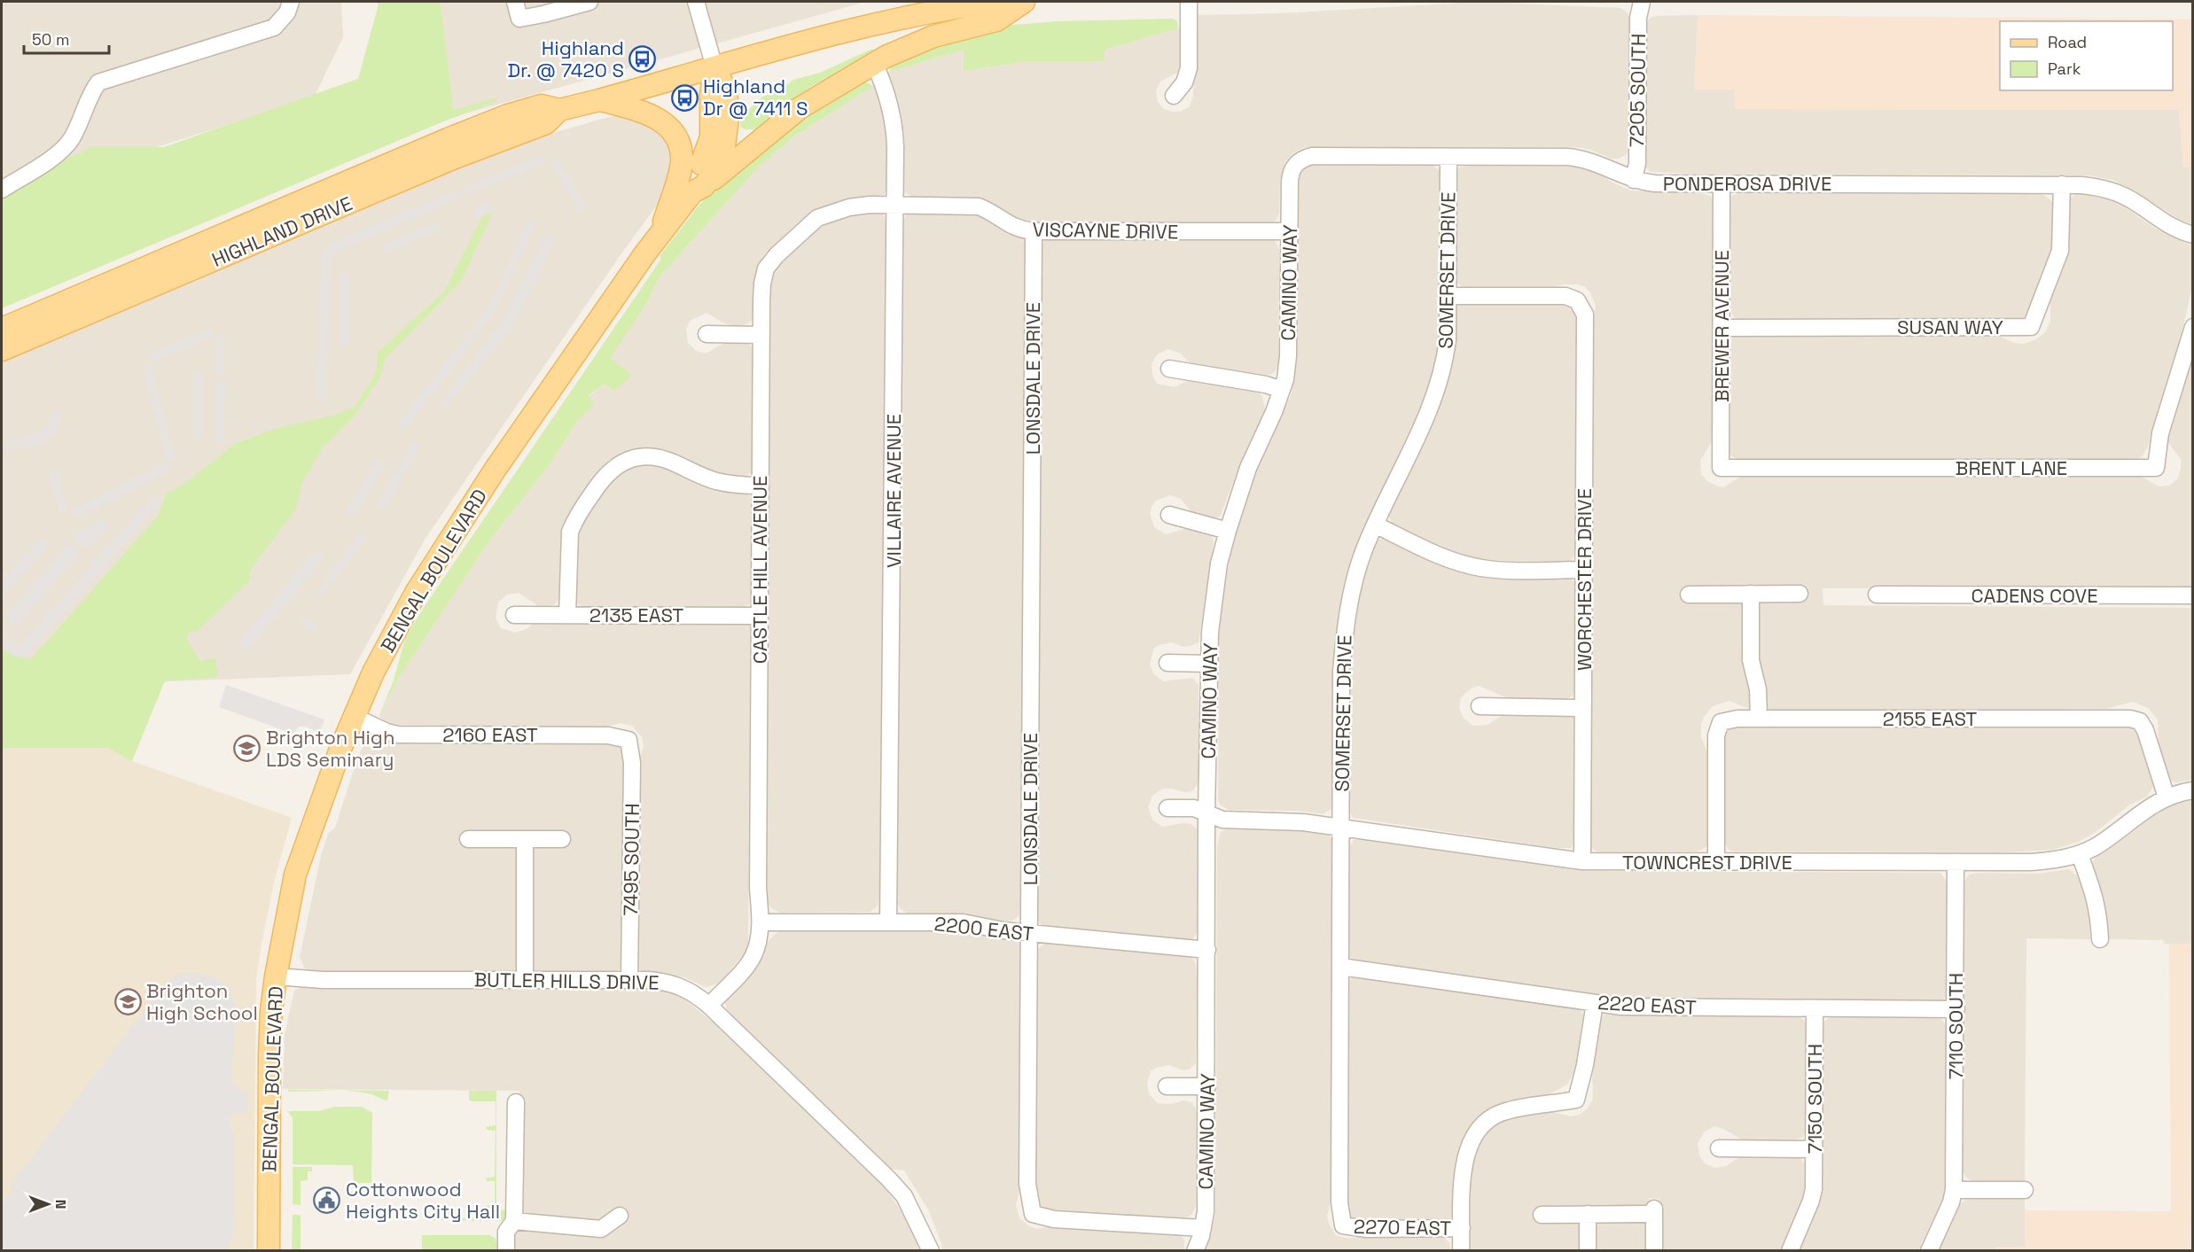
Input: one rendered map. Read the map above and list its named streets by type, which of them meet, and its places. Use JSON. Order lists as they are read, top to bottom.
{
  "streets": {
    "main road": ["HIGHLAND DRIVE", "BENGAL BOULEVARD"],
    "street": [
      "7205 SOUTH",
      "PONDEROSA DRIVE",
      "VISCAYNE DRIVE",
      "SOMERSET DRIVE",
      "CAMINO WAY",
      "BREWER AVENUE",
      "SUSAN WAY",
      "LONSDALE DRIVE",
      "BRENT LANE",
      "VILLAIRE AVENUE",
      "CASTLE HILL AVENUE",
      "WORCHESTER DRIVE",
      "CADENS COVE",
      "2135 EAST",
      "2155 EAST",
      "2160 EAST",
      "7495 SOUTH",
      "TOWNCREST DRIVE",
      "2200 EAST",
      "BUTLER HILLS DRIVE",
      "2220 EAST",
      "7110 SOUTH",
      "7150 SOUTH",
      "2270 EAST"
    ]
  },
  "crossings": [
    ["7205 SOUTH", "PONDEROSA DRIVE"],
    ["PONDEROSA DRIVE", "SOMERSET DRIVE"],
    ["PONDEROSA DRIVE", "CAMINO WAY"],
    ["PONDEROSA DRIVE", "BREWER AVENUE"],
    ["PONDEROSA DRIVE", "SUSAN WAY"],
    ["VISCAYNE DRIVE", "CAMINO WAY"],
    ["VISCAYNE DRIVE", "LONSDALE DRIVE"],
    ["VISCAYNE DRIVE", "VILLAIRE AVENUE"],
    ["VISCAYNE DRIVE", "CASTLE HILL AVENUE"],
    ["HIGHLAND DRIVE", "BENGAL BOULEVARD"],
    ["SOMERSET DRIVE", "WORCHESTER DRIVE"],
    ["SOMERSET DRIVE", "TOWNCREST DRIVE"],
    ["SOMERSET DRIVE", "2220 EAST"],
    ["SOMERSET DRIVE", "2270 EAST"],
    ["CAMINO WAY", "LONSDALE DRIVE"],
    ["CAMINO WAY", "TOWNCREST DRIVE"],
    ["CAMINO WAY", "2200 EAST"],
    ["BREWER AVENUE", "SUSAN WAY"],
    ["BREWER AVENUE", "BRENT LANE"],
    ["LONSDALE DRIVE", "2200 EAST"],
    ["VILLAIRE AVENUE", "CASTLE HILL AVENUE"],
    ["VILLAIRE AVENUE", "2200 EAST"],
    ["CASTLE HILL AVENUE", "2135 EAST"],
    ["CASTLE HILL AVENUE", "2200 EAST"],
    ["CASTLE HILL AVENUE", "BUTLER HILLS DRIVE"],
    ["BENGAL BOULEVARD", "2160 EAST"],
    ["BENGAL BOULEVARD", "BUTLER HILLS DRIVE"],
    ["WORCHESTER DRIVE", "TOWNCREST DRIVE"],
    ["2155 EAST", "TOWNCREST DRIVE"],
    ["2160 EAST", "7495 SOUTH"],
    ["7495 SOUTH", "BUTLER HILLS DRIVE"],
    ["TOWNCREST DRIVE", "7110 SOUTH"],
    ["2220 EAST", "7110 SOUTH"],
    ["2220 EAST", "7150 SOUTH"]
  ],
  "places": {
    "bus stop": ["Highland Dr. @ 7420 S", "Highland Dr @ 7411 S"],
    "school or university": ["Brighton High LDS Seminary", "Brighton High School"],
    "public building": ["Cottonwood Heights City Hall"]
  },
  "legend": ["Road", "Park"],
  "scale_bar": "50 m",
  "north": "right"
}
